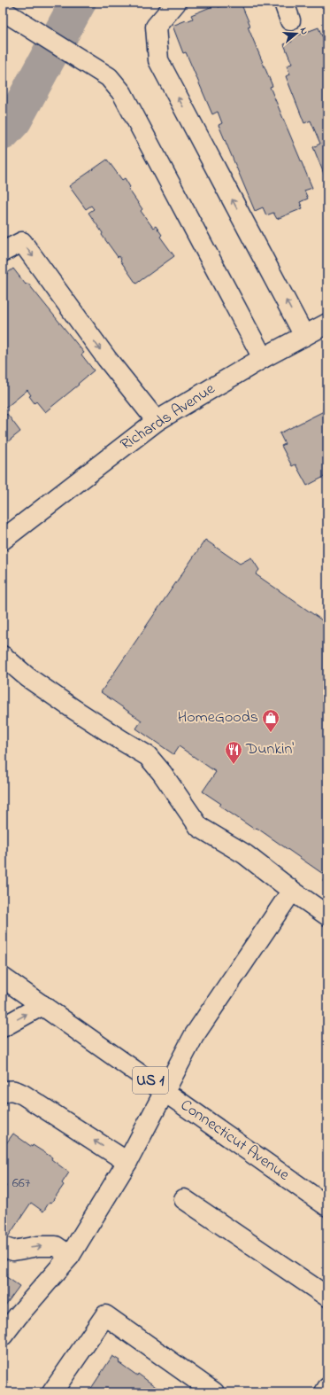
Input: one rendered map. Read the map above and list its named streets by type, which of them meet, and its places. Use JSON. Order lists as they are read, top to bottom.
{
  "streets": {
    "street": ["Richards Avenue", "US 1", "Connecticut Avenue"]
  },
  "places": {
    "shop": ["HomeGoods"],
    "restaurant": ["Dunkin'"]
  },
  "house_numbers": ["667"],
  "north": "right"
}
